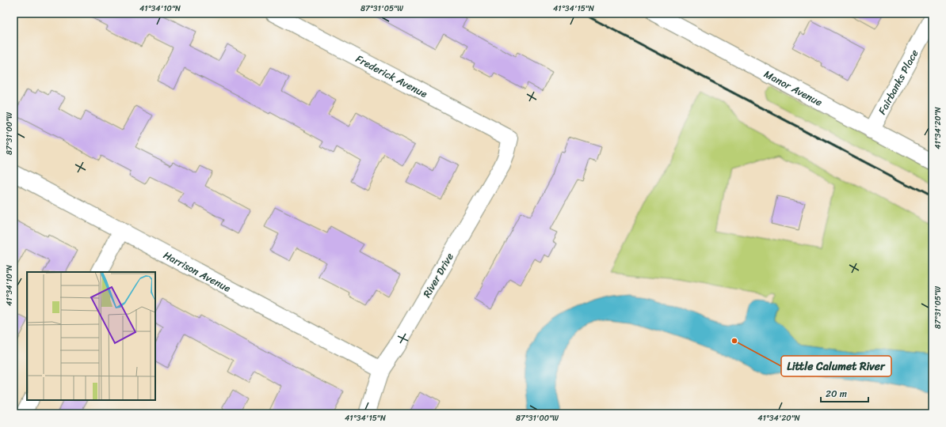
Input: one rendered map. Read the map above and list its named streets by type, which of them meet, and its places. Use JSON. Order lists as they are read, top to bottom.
{
  "streets": {
    "street": [
      "Frederick Avenue",
      "Fairbanks Place",
      "Manor Avenue",
      "Harrison Avenue",
      "River Drive"
    ]
  },
  "crossings": [
    ["Frederick Avenue", "River Drive"],
    ["Fairbanks Place", "Manor Avenue"],
    ["Harrison Avenue", "River Drive"]
  ],
  "places": ["Little Calumet River"],
  "scale_bar": "20 m",
  "coordinates": [
    "41°34'10\"N",
    "87°31'05\"W",
    "41°34'15\"N",
    "41°34'20\"N",
    "87°31'00\"W"
  ]
}
